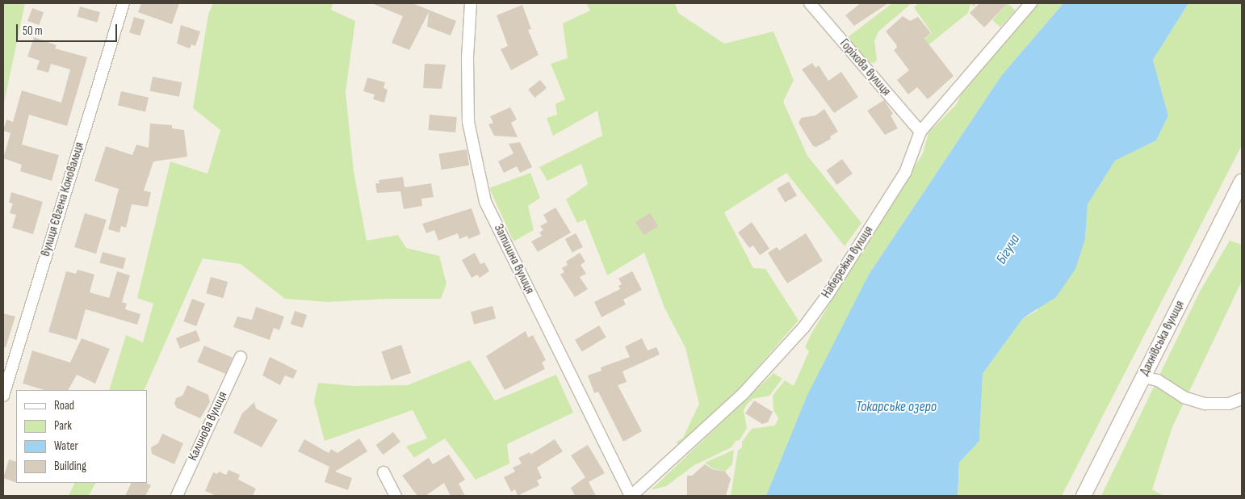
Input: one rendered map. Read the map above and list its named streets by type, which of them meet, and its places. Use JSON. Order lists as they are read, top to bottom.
{
  "streets": {
    "street": [
      "Горіхова вулиця",
      "вулиця Євгена Коновальця",
      "Затишна вулиця",
      "Набережна вулиця",
      "Дахнівська вулиця",
      "Калинова вулиця"
    ]
  },
  "crossings": [
    ["Горіхова вулиця", "Набережна вулиця"],
    ["Затишна вулиця", "Набережна вулиця"]
  ],
  "water": ["Бігуча", "Токарське озеро"],
  "legend": [
    "Road",
    "Park",
    "Water",
    "Building"
  ],
  "scale_bar": "50 m"
}
